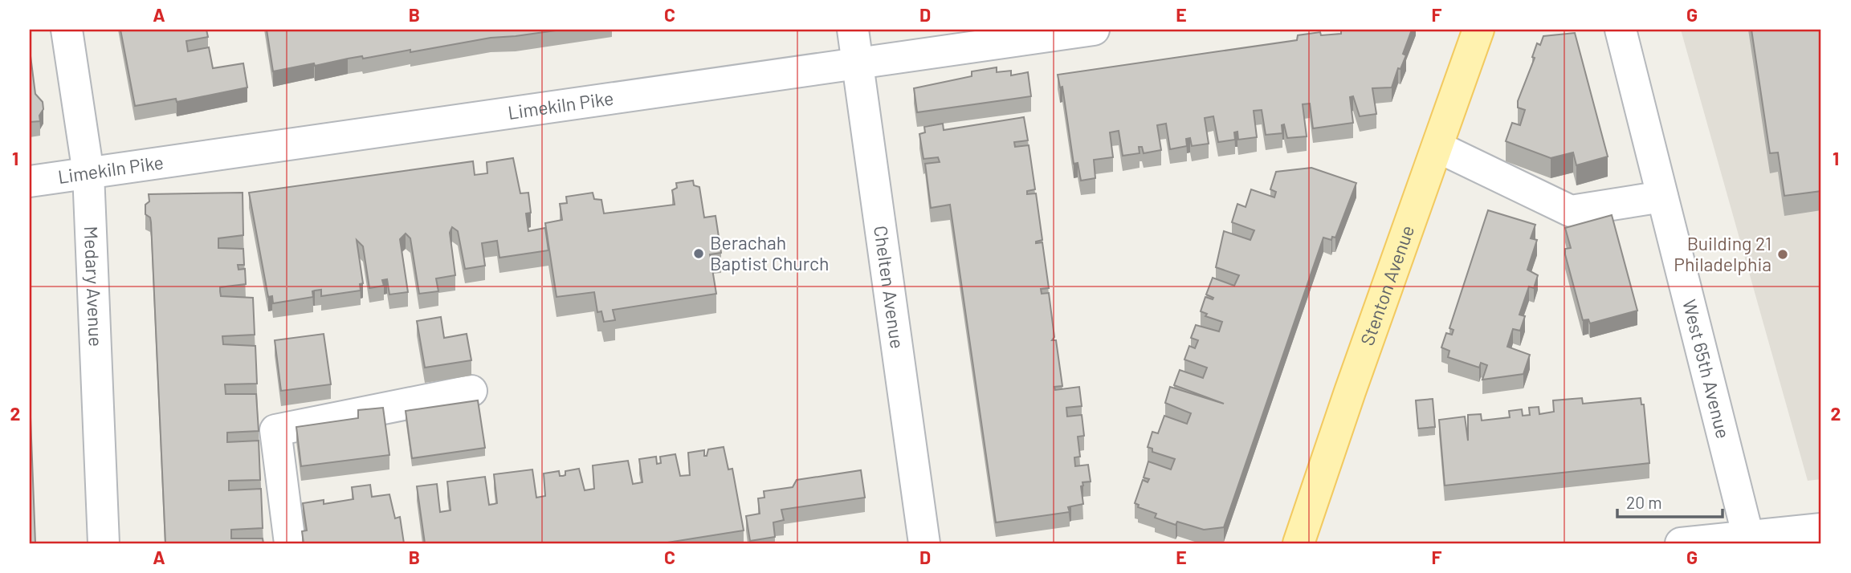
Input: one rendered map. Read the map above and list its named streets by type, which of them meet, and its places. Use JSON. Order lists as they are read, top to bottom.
{
  "streets": {
    "main road": ["Stenton Avenue"],
    "street": [
      "Limekiln Pike",
      "Medary Avenue",
      "Chelten Avenue",
      "West 65th Avenue"
    ]
  },
  "crossings": [
    ["Limekiln Pike", "Medary Avenue"],
    ["Limekiln Pike", "Chelten Avenue"]
  ],
  "places": ["Berachah Baptist Church", "Building 21 Philadelphia"],
  "scale_bar": "20 m",
  "grid": {
    "columns": [
      "A",
      "B",
      "C",
      "D",
      "E",
      "F",
      "G"
    ],
    "rows": ["1", "2"]
  }
}
